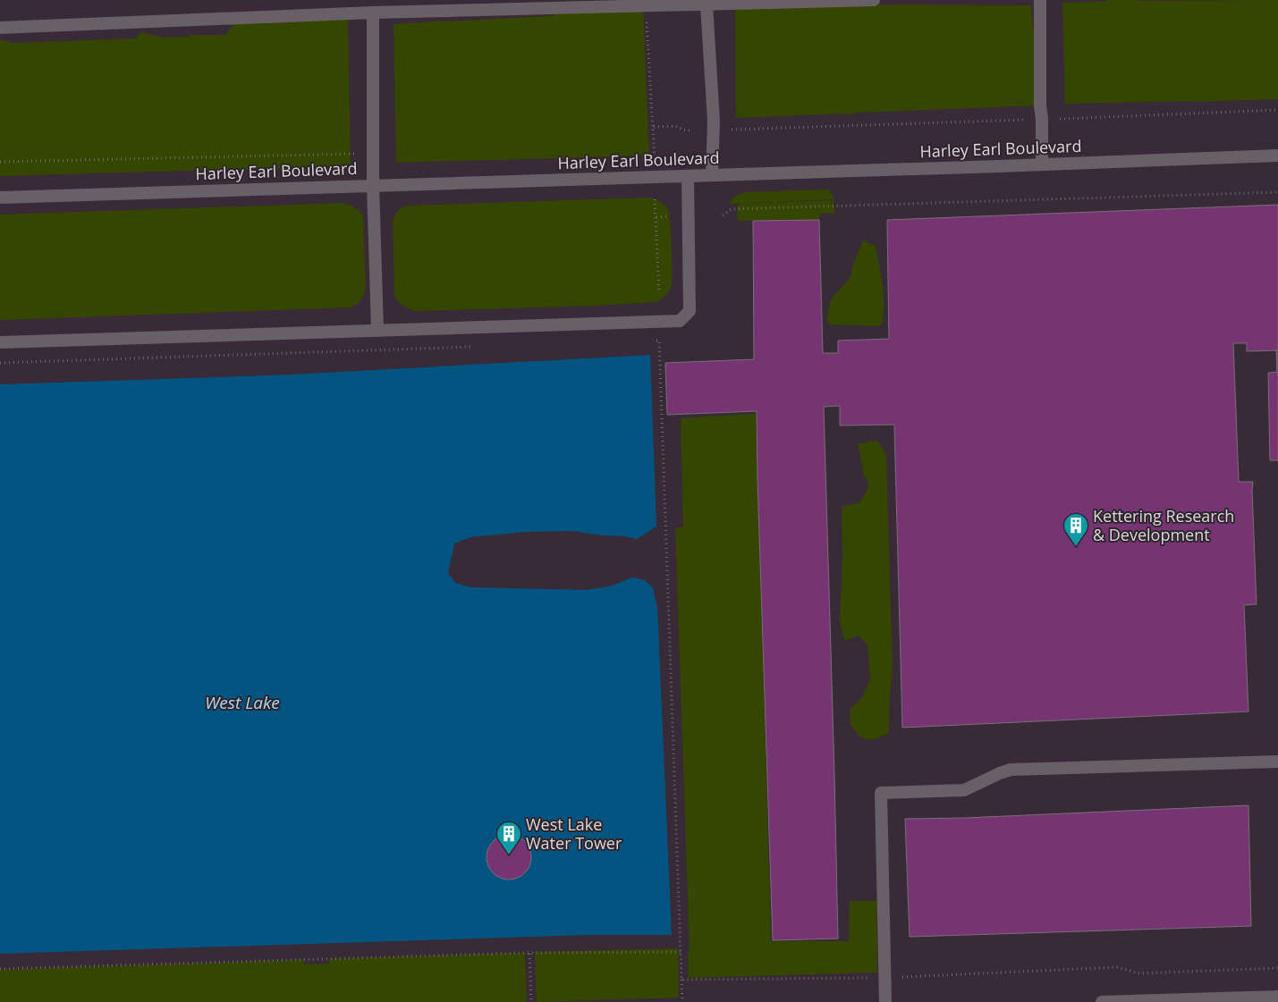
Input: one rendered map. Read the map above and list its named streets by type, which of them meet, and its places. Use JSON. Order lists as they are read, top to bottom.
{
  "streets": {
    "lane": ["Harley Earl Boulevard"]
  },
  "water": ["West Lake"],
  "places": {
    "building": ["Kettering Research & Development", "West Lake Water Tower"]
  }
}
